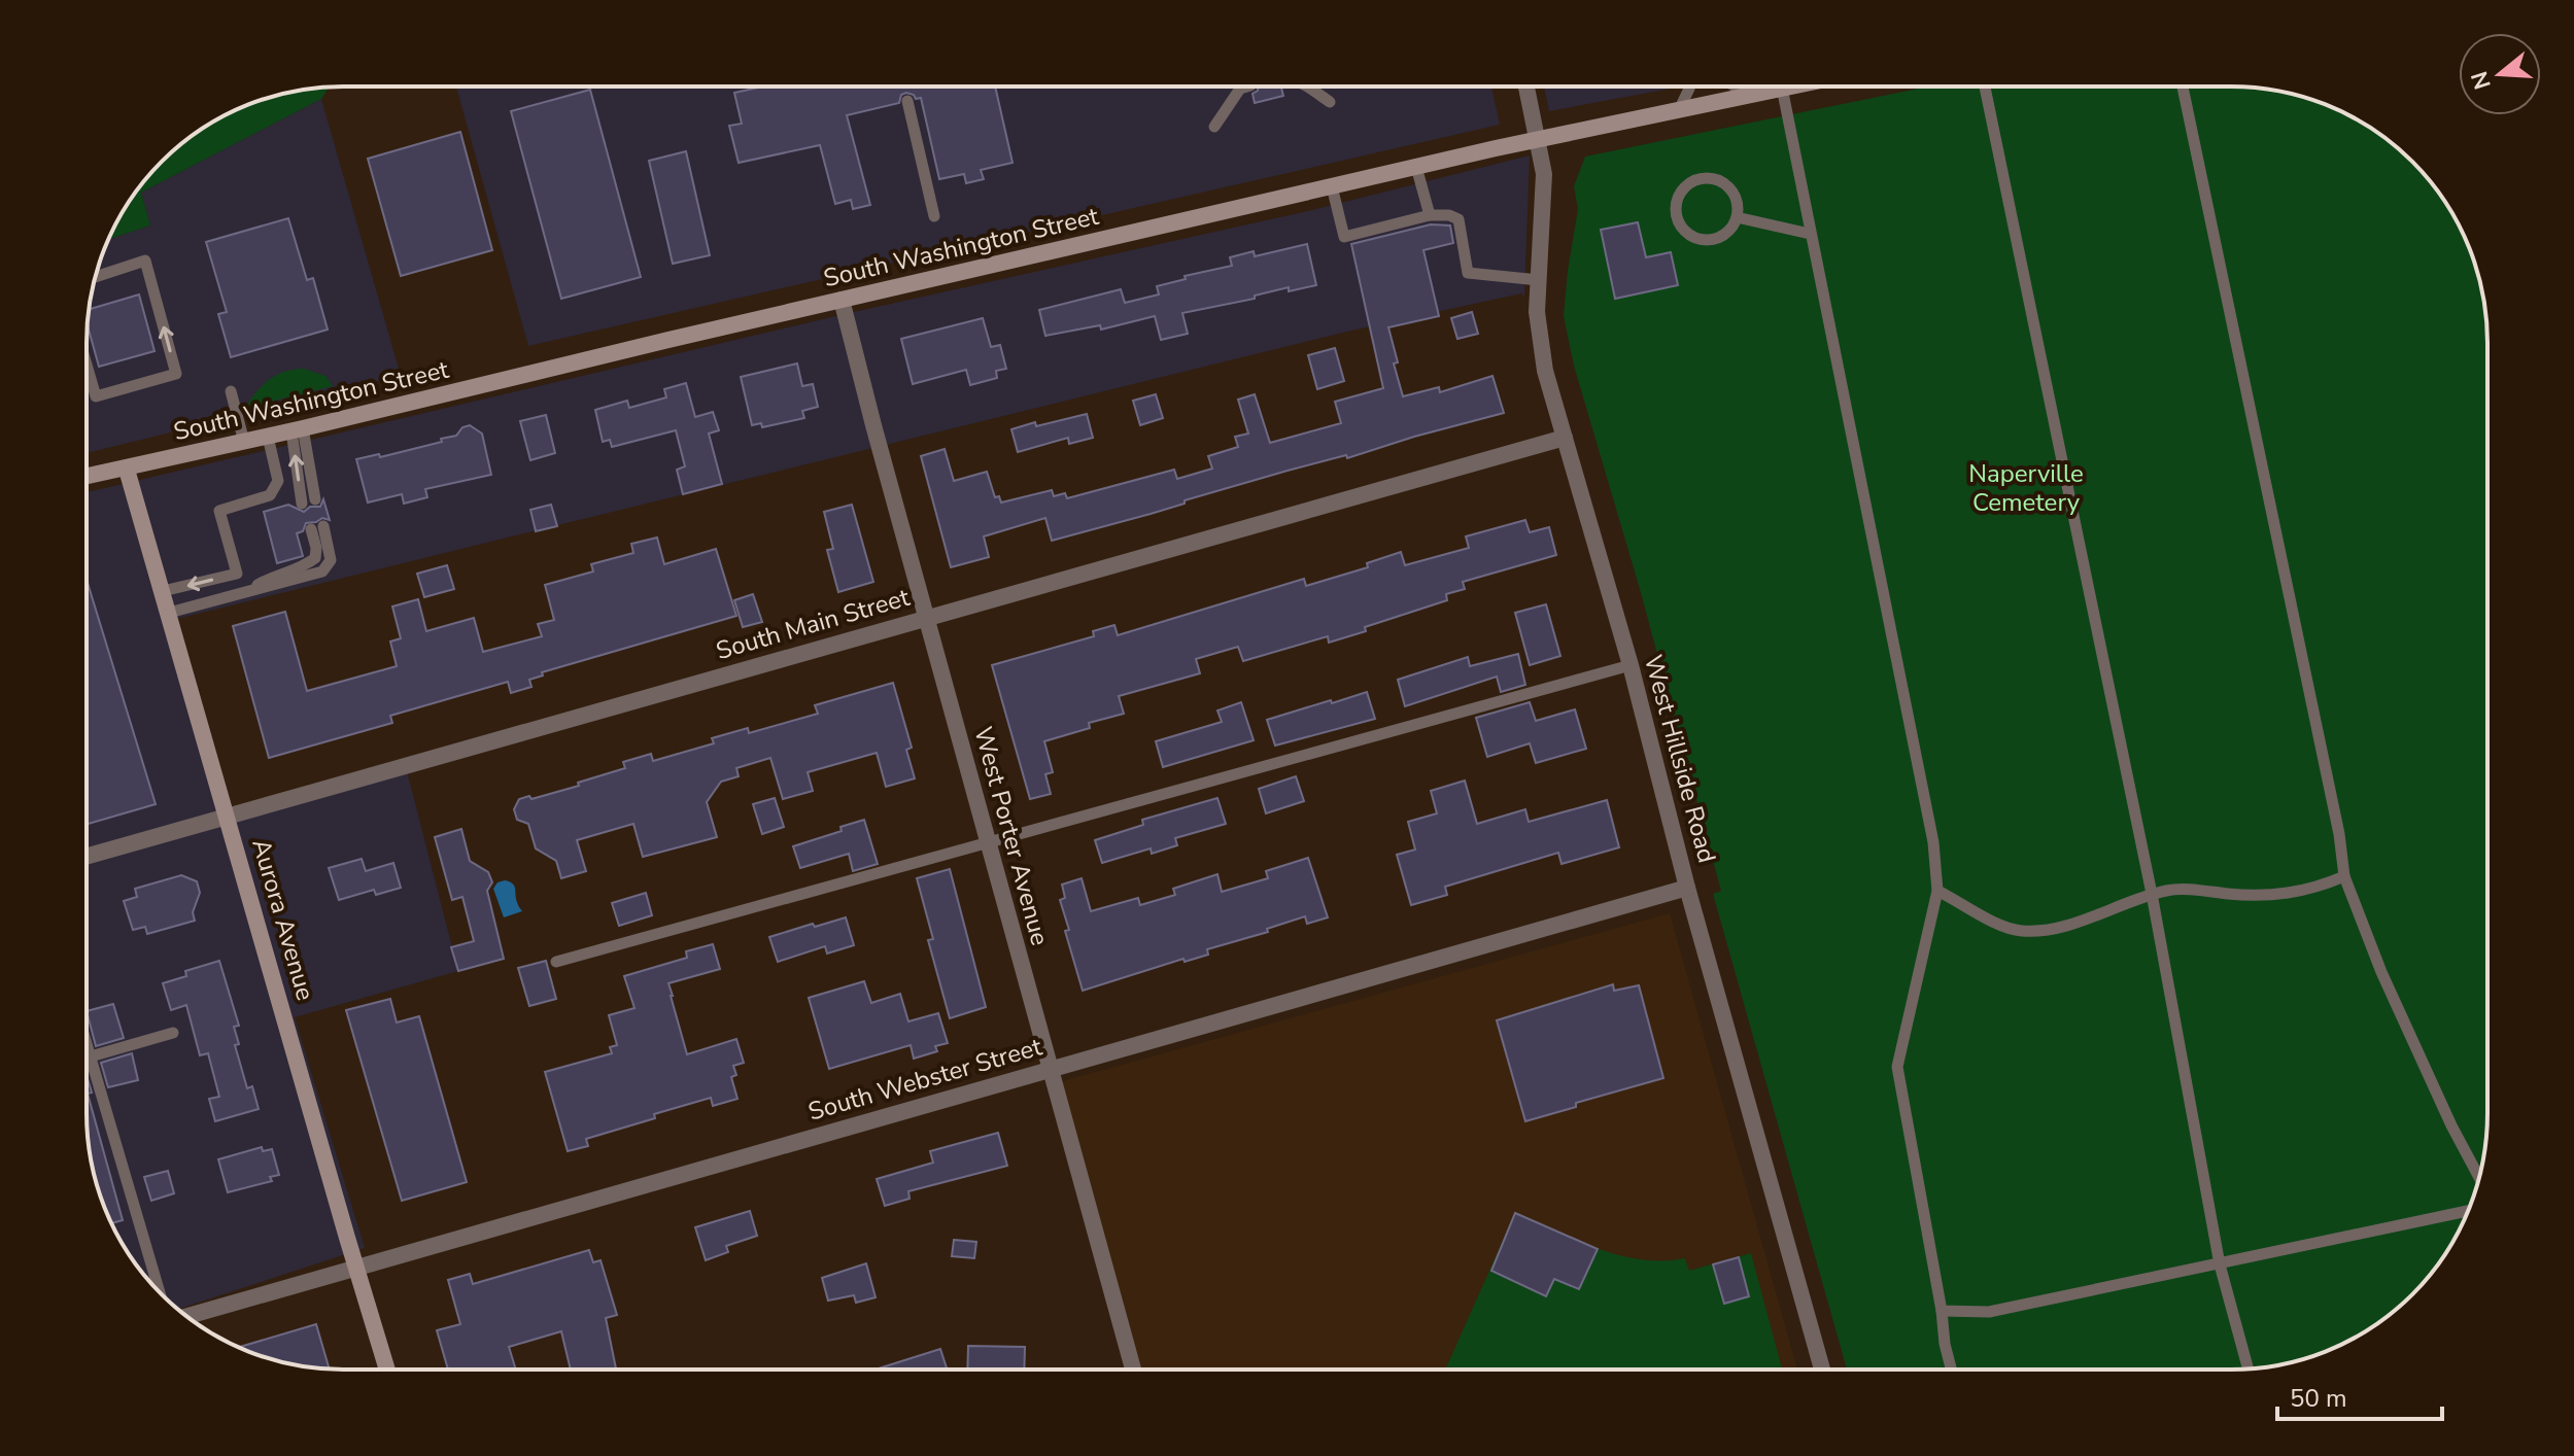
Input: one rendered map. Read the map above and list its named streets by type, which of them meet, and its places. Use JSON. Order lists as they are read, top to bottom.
{
  "streets": {
    "main road": ["South Washington Street", "Aurora Avenue"],
    "street": [
      "South Main Street",
      "West Hillside Road",
      "West Porter Avenue",
      "South Webster Street"
    ]
  },
  "crossings": [
    ["South Washington Street", "West Hillside Road"],
    ["South Washington Street", "West Porter Avenue"],
    ["South Washington Street", "Aurora Avenue"],
    ["South Main Street", "West Hillside Road"],
    ["South Main Street", "West Porter Avenue"],
    ["South Main Street", "Aurora Avenue"],
    ["West Hillside Road", "South Webster Street"],
    ["West Porter Avenue", "South Webster Street"],
    ["Aurora Avenue", "South Webster Street"]
  ],
  "parks": ["Naperville Cemetery"],
  "scale_bar": "50 m",
  "north": "left"
}
